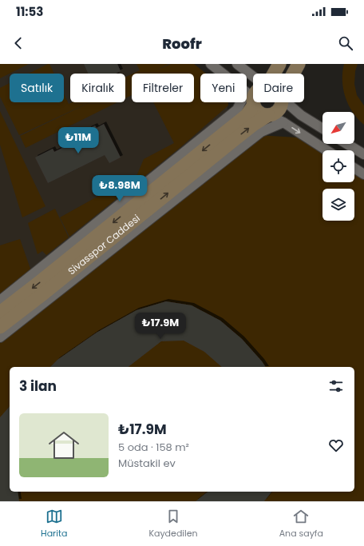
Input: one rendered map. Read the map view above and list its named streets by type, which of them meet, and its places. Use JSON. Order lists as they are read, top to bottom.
{
  "streets": {
    "street": ["Sivasspor Caddesi"]
  },
  "north": "bottom left",
  "page": {
    "status": "11:53",
    "header": "Roofr",
    "chip": [
      "Satılık",
      "Kiralık",
      "Filtreler",
      "Yeni",
      "Daire"
    ],
    "price": ["₺11M", "₺8.98M", "₺17.9M"],
    "heading": "3 ilan",
    "list": [
      {
        "name": "₺17.9M",
        "note": "5 oda · 158 m² · Müstakil ev"
      }
    ],
    "tabs": ["Harita", "Kaydedilen", "Ana sayfa"]
  }
}
